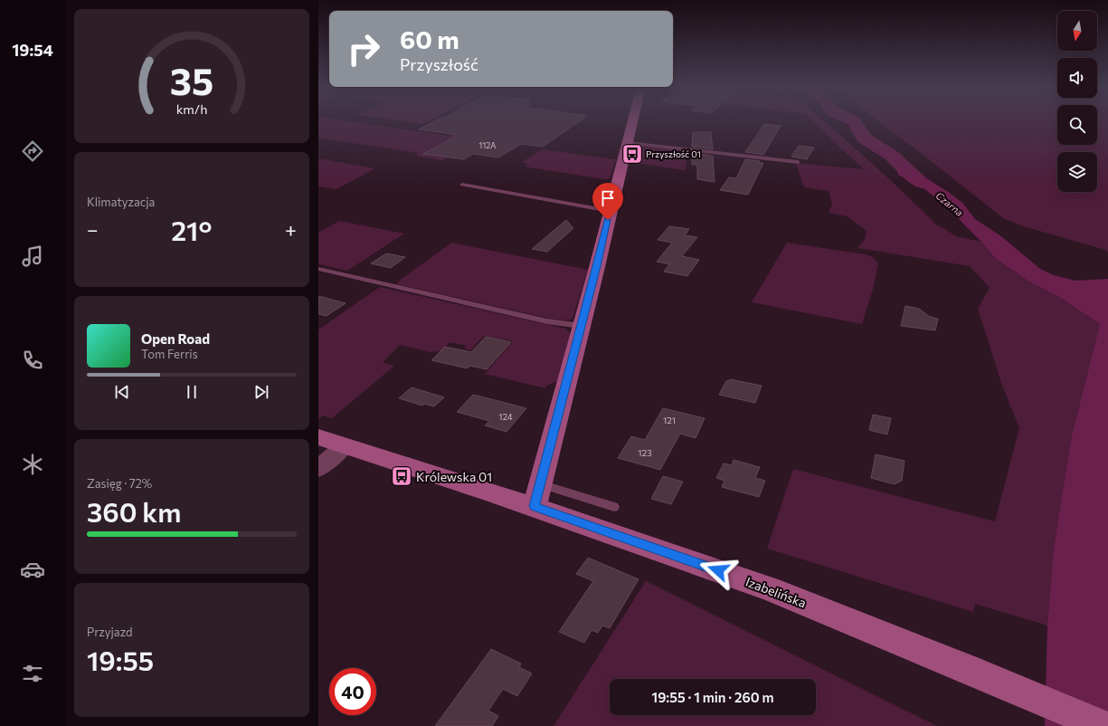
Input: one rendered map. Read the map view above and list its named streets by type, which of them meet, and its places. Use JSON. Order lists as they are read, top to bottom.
{
  "streets": {
    "street": ["Izabelińska"]
  },
  "water": ["Czarna"],
  "places": {
    "bus stop": ["Przyszłość 01", "Królewska 01"]
  },
  "house_numbers": [
    "112A",
    "124",
    "121",
    "123"
  ],
  "north": "bottom",
  "page": {
    "tabs": "19:54",
    "turn": ["60 m", "Przyszłość"],
    "tile": [
      "Klimatyzacja",
      ["Zasięg · 72%", "360 km"],
      ["Przyjazd", "19:55"]
    ],
    "heat": ["−", "21°", "+"],
    "song": ["Open Road", "Tom Ferris"],
    "limit": "40",
    "trip": "19:55 · 1 min · 260 m",
    "gauge": ["35", "km/h"]
  }
}
